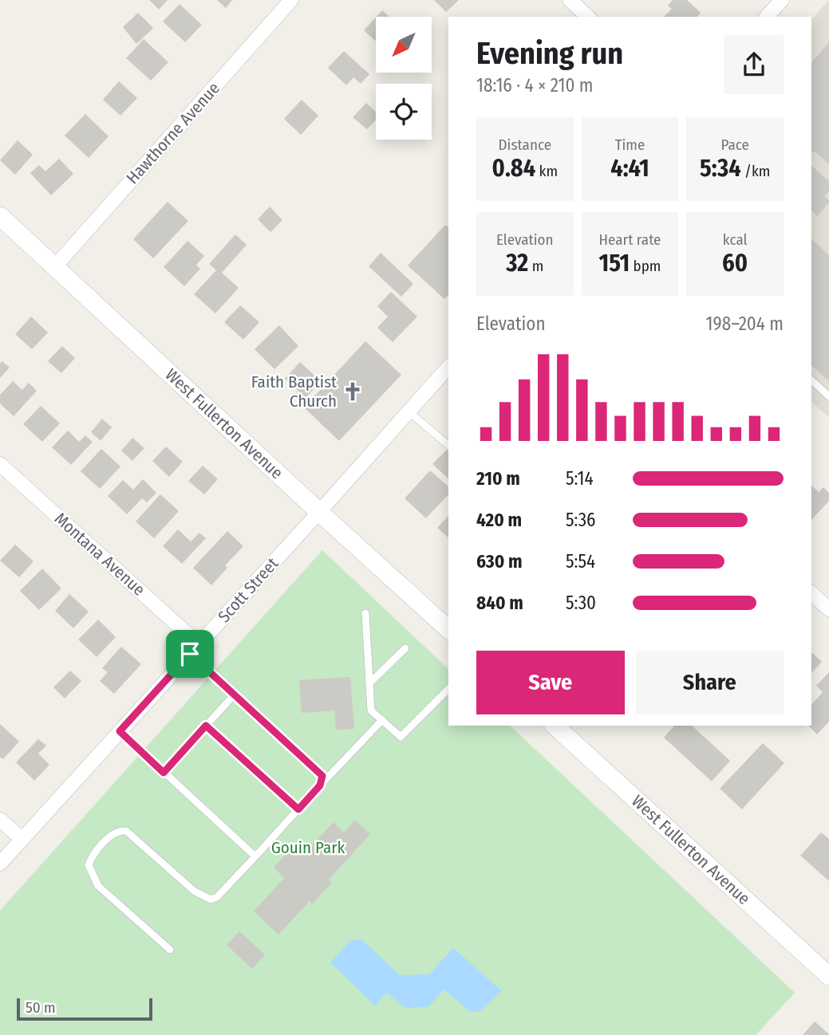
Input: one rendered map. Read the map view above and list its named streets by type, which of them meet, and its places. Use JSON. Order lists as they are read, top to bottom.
{
  "streets": {
    "street": [
      "Hawthorne Avenue",
      "West Fullerton Avenue",
      "Montana Avenue",
      "Scott Street"
    ]
  },
  "crossings": [
    ["Hawthorne Avenue", "West Fullerton Avenue"],
    ["West Fullerton Avenue", "Scott Street"],
    ["Montana Avenue", "Scott Street"]
  ],
  "parks": ["Gouin Park"],
  "places": {
    "church": ["Faith Baptist Church"]
  },
  "scale_bar": "50 m",
  "north": "bottom left",
  "page": {
    "heading": ["Evening run", "18:16 · 4 × 210 m"],
    "stats": [
      ["Distance", "0.84 km"],
      ["Time", "4:41"],
      ["Pace", "5:34 /km"],
      ["Elevation", "32 m"],
      ["Heart rate", "151 bpm"],
      ["kcal", "60"]
    ],
    "chart": ["Elevation", "198–204 m"],
    "list": [
      {
        "name": "210 m",
        "note": "5:14"
      },
      {
        "name": "420 m",
        "note": "5:36"
      },
      {
        "name": "630 m",
        "note": "5:54"
      },
      {
        "name": "840 m",
        "note": "5:30"
      }
    ],
    "buttons": ["Save", "Share"],
    "scale": "50 m"
  }
}
